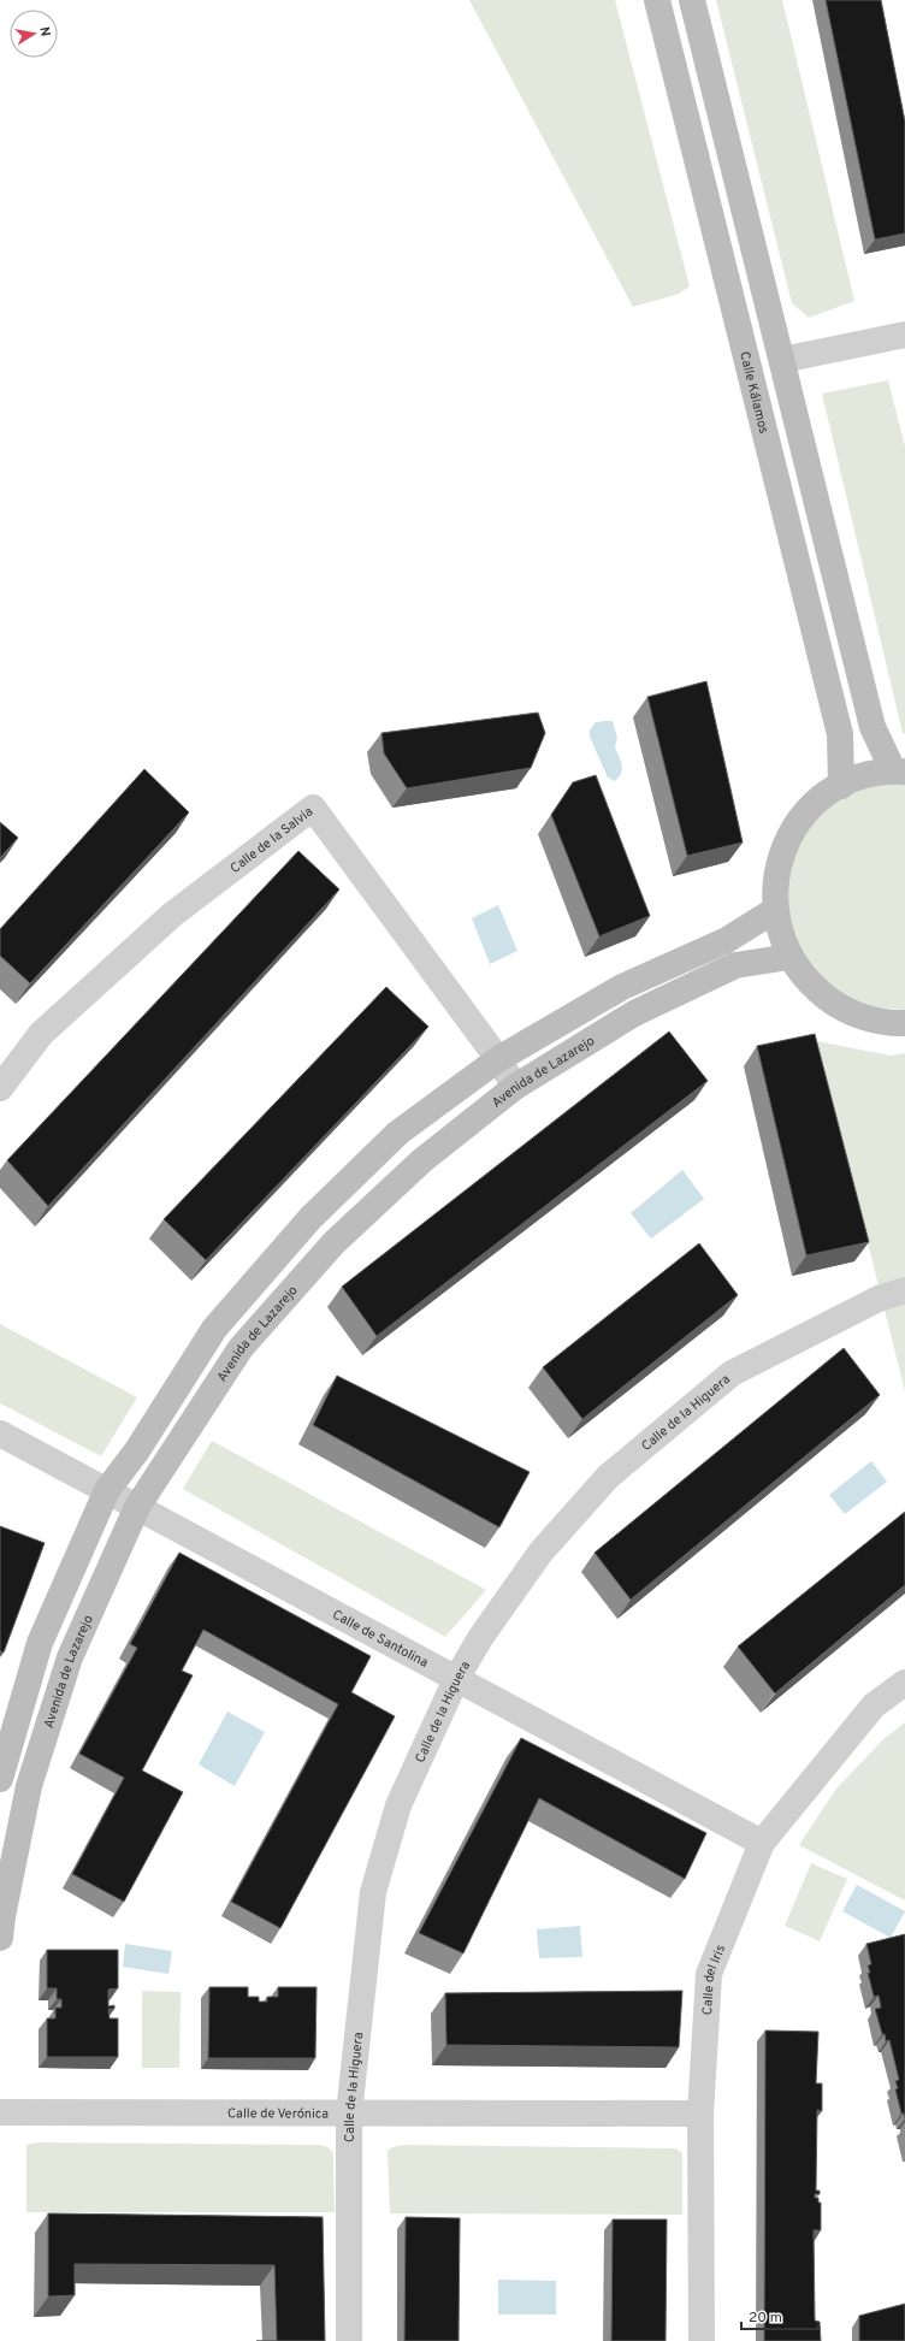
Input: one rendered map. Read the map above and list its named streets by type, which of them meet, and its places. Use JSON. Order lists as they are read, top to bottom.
{
  "streets": {
    "street": [
      "Calle Kálamos",
      "Calle de la Salvia",
      "Avenida de Lazarejo",
      "Calle de la Higuera",
      "Calle de Santolina",
      "Calle del Iris",
      "Calle de Verónica"
    ]
  },
  "crossings": [
    ["Calle de la Salvia", "Avenida de Lazarejo"],
    ["Avenida de Lazarejo", "Calle de Santolina"],
    ["Calle de la Higuera", "Calle de Santolina"],
    ["Calle de la Higuera", "Calle de Verónica"],
    ["Calle de Santolina", "Calle del Iris"],
    ["Calle del Iris", "Calle de Verónica"]
  ],
  "scale_bar": "20 m",
  "north": "right"
}
